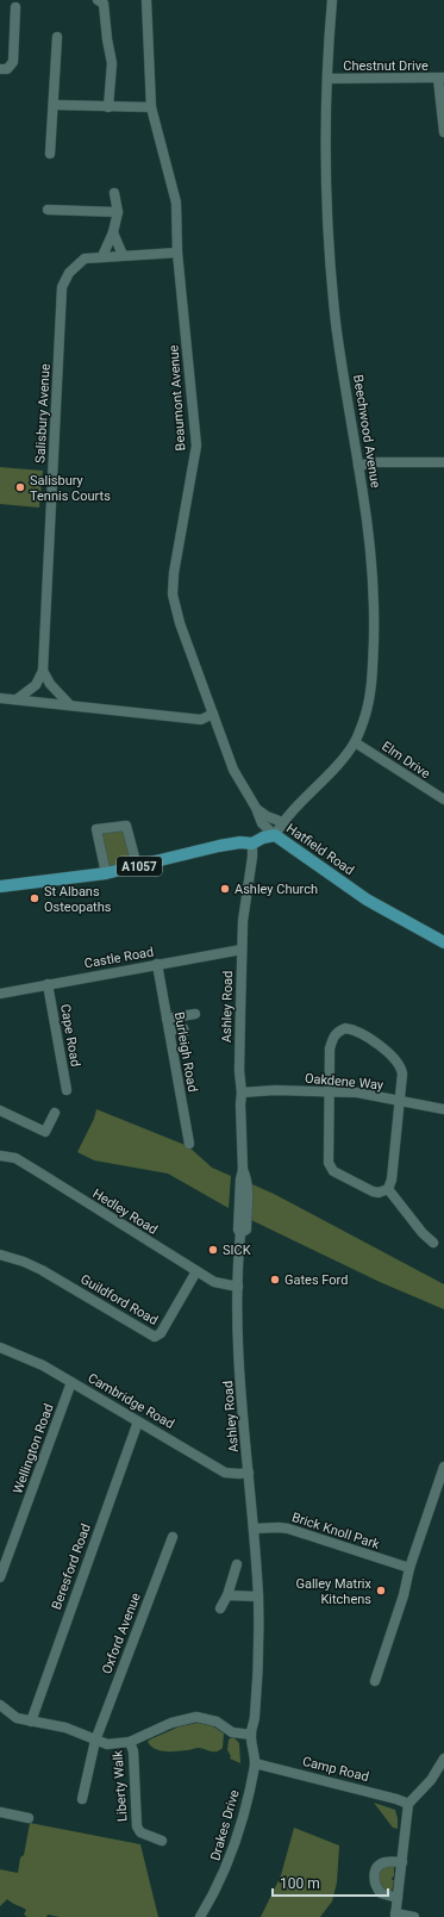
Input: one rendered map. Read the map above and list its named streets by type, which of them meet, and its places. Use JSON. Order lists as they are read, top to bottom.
{
  "streets": {
    "main road": ["Hatfield Road", "A1057"],
    "street": [
      "Chestnut Drive",
      "Beaumont Avenue",
      "Salisbury Avenue",
      "Beechwood Avenue",
      "Elm Drive",
      "Castle Road",
      "Ashley Road",
      "Cape Road",
      "Burleigh Road",
      "Oakdene Way",
      "Hedley Road",
      "Guildford Road",
      "Cambridge Road",
      "Wellington Road",
      "Brick Knoll Park",
      "Beresford Road",
      "Oxford Avenue",
      "Camp Road",
      "Liberty Walk",
      "Drakes Drive"
    ]
  },
  "crossings": [
    ["Chestnut Drive", "Beechwood Avenue"],
    ["Beaumont Avenue", "Salisbury Avenue"],
    ["Beaumont Avenue", "Beechwood Avenue"],
    ["Beaumont Avenue", "Hatfield Road"],
    ["Beechwood Avenue", "Elm Drive"],
    ["Beechwood Avenue", "Hatfield Road"],
    ["Hatfield Road", "Ashley Road"],
    ["Castle Road", "Ashley Road"],
    ["Castle Road", "Cape Road"],
    ["Castle Road", "Burleigh Road"],
    ["Ashley Road", "Oakdene Way"],
    ["Ashley Road", "Hedley Road"],
    ["Ashley Road", "Cambridge Road"],
    ["Ashley Road", "Brick Knoll Park"],
    ["Ashley Road", "Drakes Drive"],
    ["Hedley Road", "Guildford Road"],
    ["Cambridge Road", "Wellington Road"],
    ["Cambridge Road", "Beresford Road"],
    ["Camp Road", "Drakes Drive"]
  ],
  "places": [
    "Salisbury Tennis Courts",
    "Ashley Church",
    "St Albans Osteopaths",
    "SICK",
    "Gates Ford",
    "Galley Matrix Kitchens"
  ],
  "scale_bar": "100 m"
}
